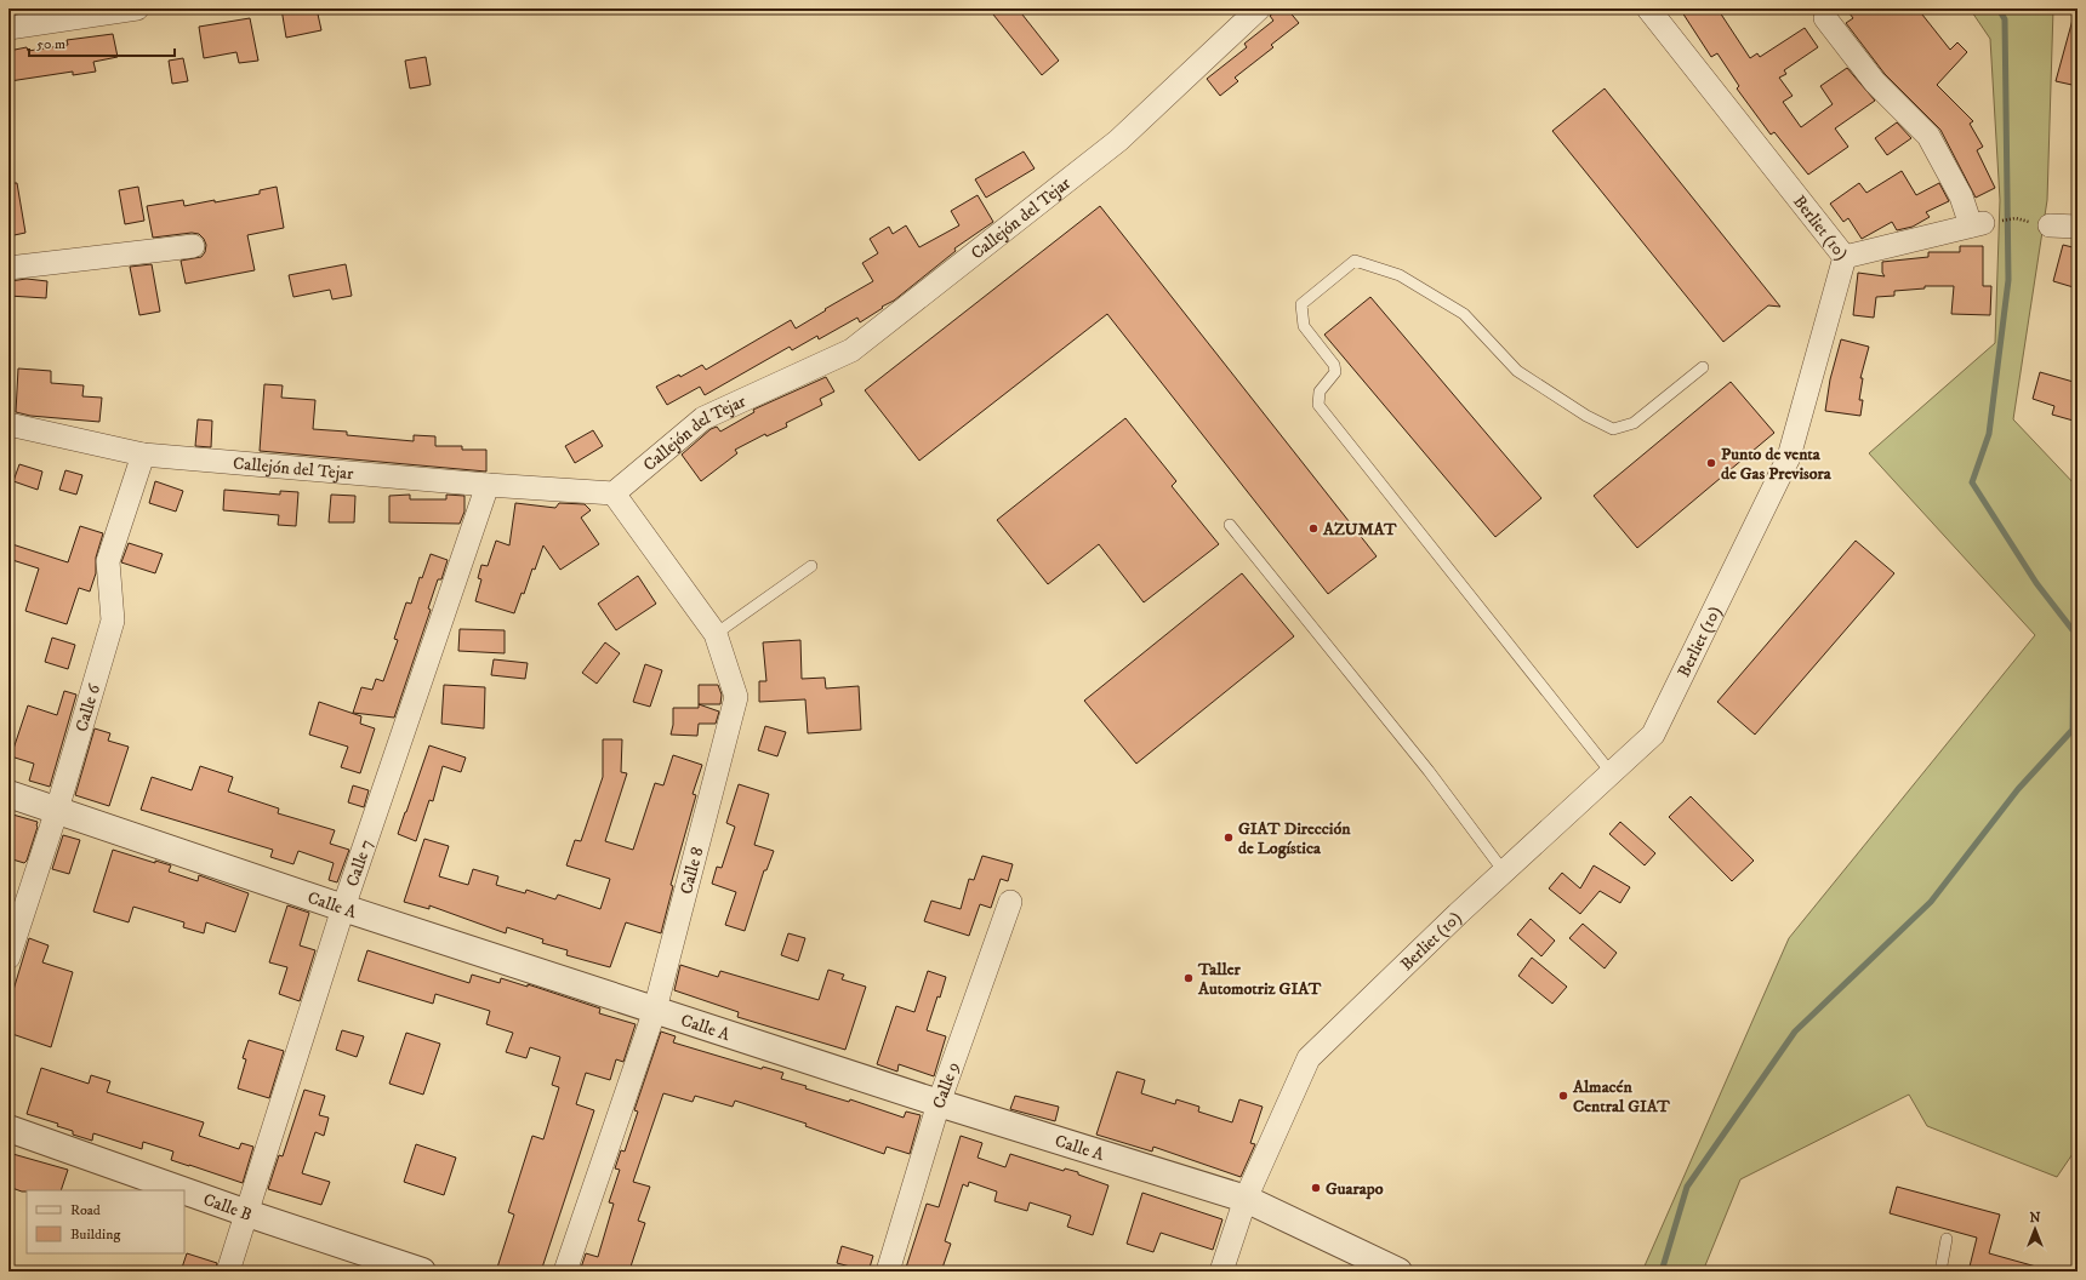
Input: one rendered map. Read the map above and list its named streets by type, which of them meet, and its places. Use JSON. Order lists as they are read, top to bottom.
{
  "streets": {
    "street": [
      "Callejón del Tejar",
      "Berliet (10)",
      "Calle 6",
      "Calle 7",
      "Calle 8",
      "Calle A",
      "Calle 9",
      "Calle B"
    ]
  },
  "crossings": [
    ["Callejón del Tejar", "Calle 6"],
    ["Callejón del Tejar", "Calle 7"],
    ["Callejón del Tejar", "Calle 8"],
    ["Berliet (10)", "Calle A"],
    ["Calle 6", "Calle A"],
    ["Calle 7", "Calle A"],
    ["Calle 7", "Calle B"],
    ["Calle 8", "Calle A"],
    ["Calle A", "Calle 9"]
  ],
  "places": [
    "Punto de venta de Gas Previsora",
    "AZUMAT",
    "GIAT Dirección de Logística",
    "Taller Automotriz GIAT",
    "Almacén Central GIAT",
    "Guarapo"
  ],
  "legend": ["Road", "Building"],
  "scale_bar": "50 m",
  "north": "top"
}
